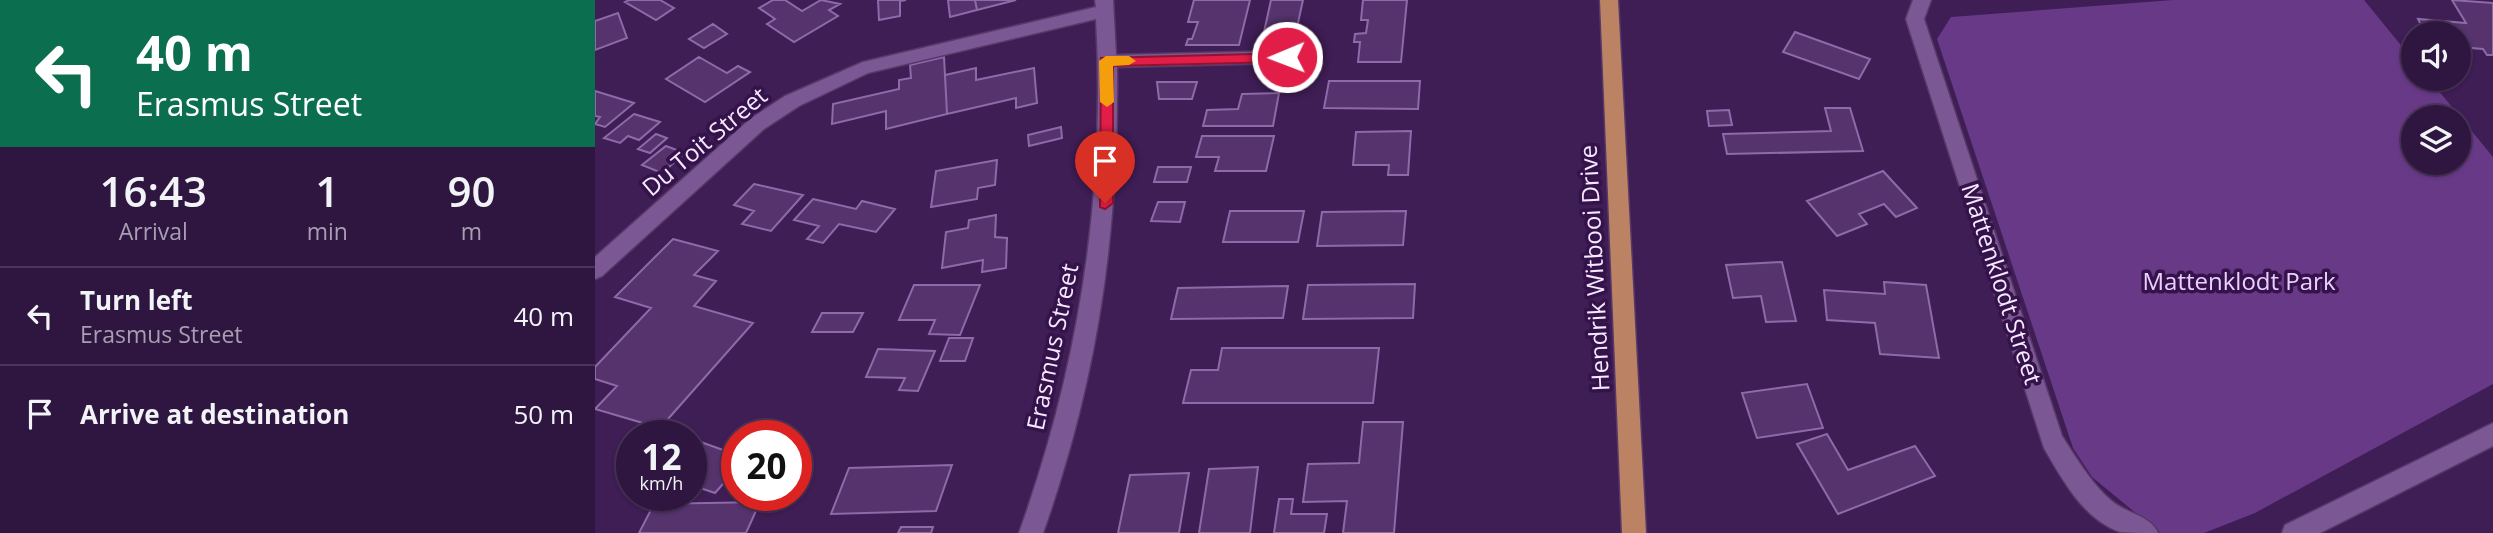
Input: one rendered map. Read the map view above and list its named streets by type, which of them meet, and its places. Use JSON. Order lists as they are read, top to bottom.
{
  "streets": {
    "main road": ["Hendrik Witbooi Drive"],
    "street": ["Du Toit Street", "Mattenklodt Street", "Erasmus Street"]
  },
  "crossings": [
    ["Du Toit Street", "Erasmus Street"]
  ],
  "parks": ["Mattenklodt Park"],
  "page": {
    "turn": ["40 m", "Erasmus Street"],
    "eta": [
      "16:43",
      "Arrival",
      "1",
      "min",
      "90",
      "m"
    ],
    "list": [
      {
        "name": "Turn left",
        "note": "Erasmus Street",
        "value": "40 m"
      },
      {
        "name": "Arrive at destination",
        "value": "50 m"
      }
    ],
    "speed": "12 km/h",
    "limit": "20"
  }
}
